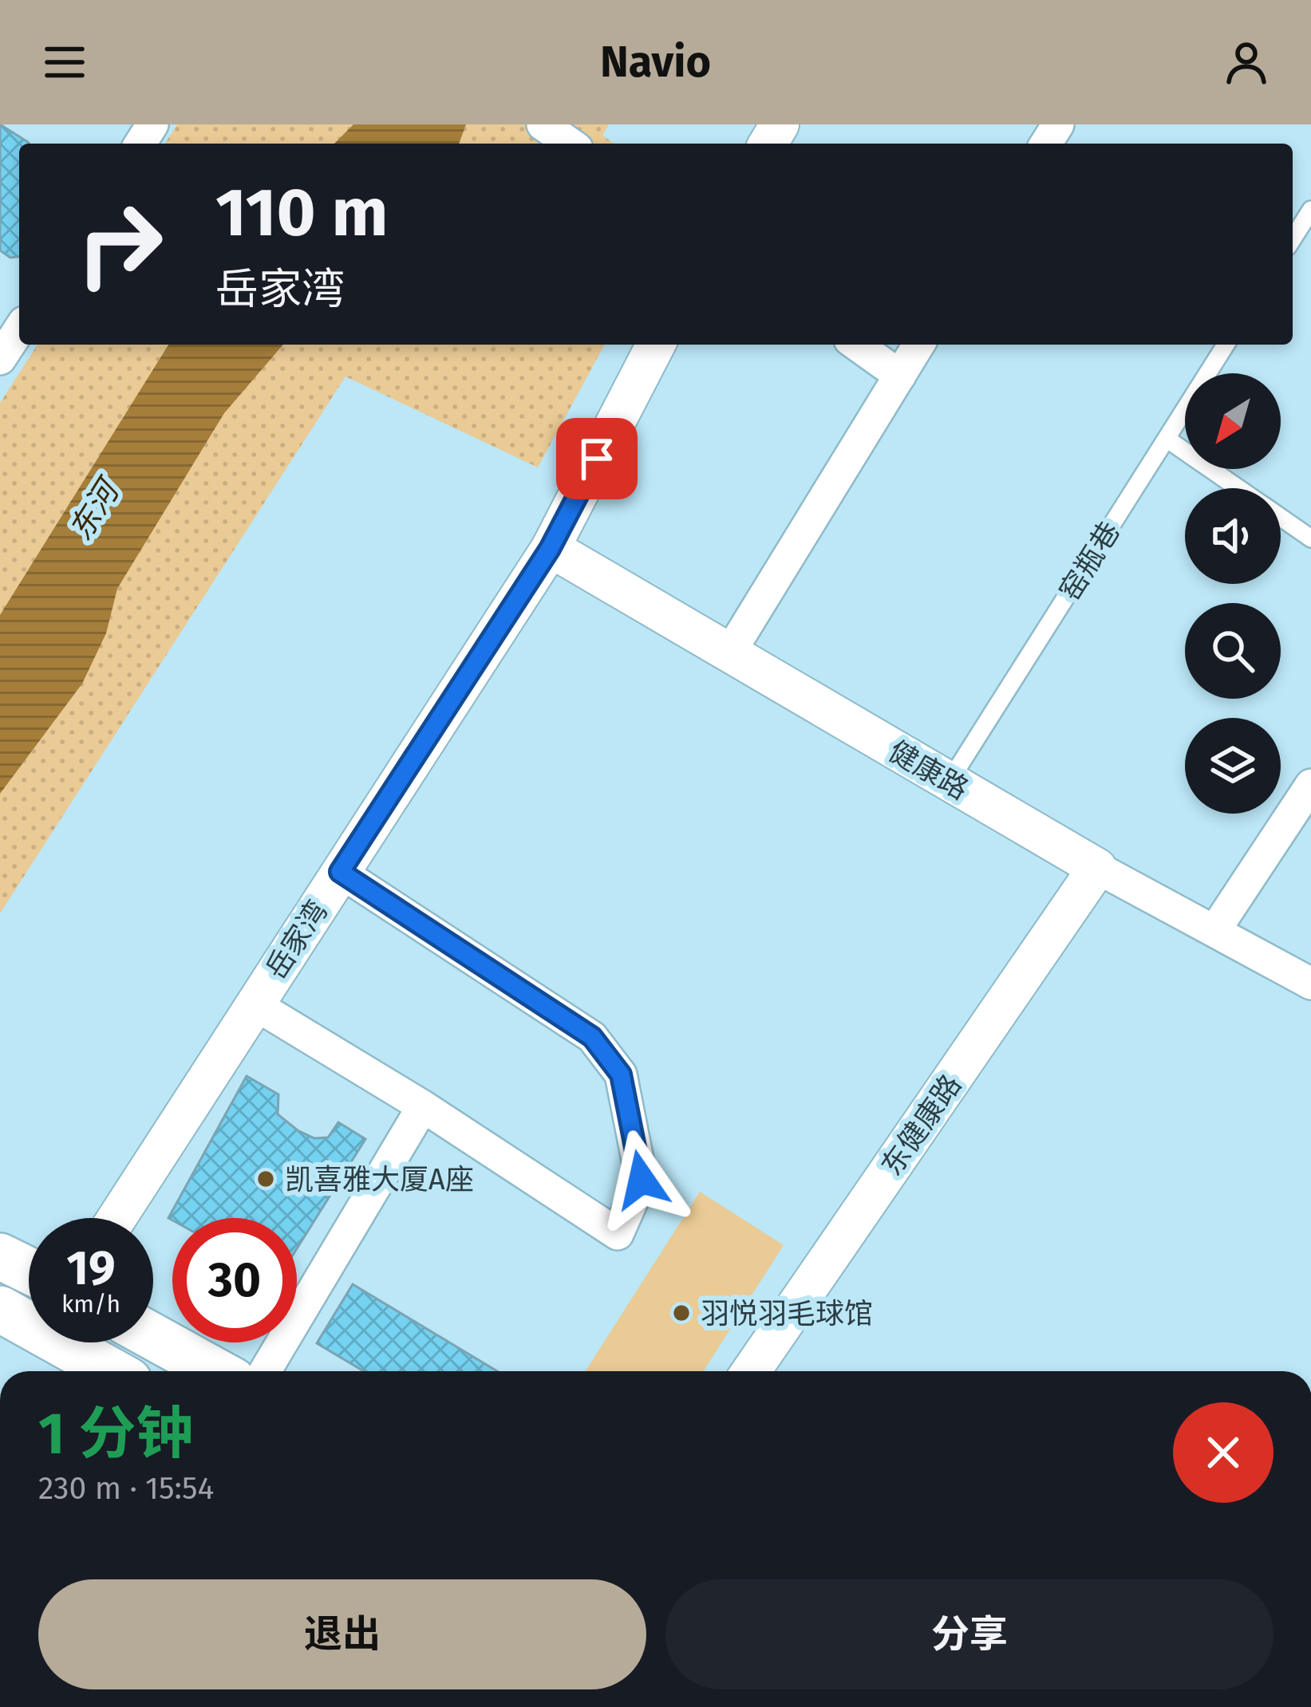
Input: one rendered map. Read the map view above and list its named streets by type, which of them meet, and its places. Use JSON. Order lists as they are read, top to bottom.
{
  "streets": {
    "street": ["健康路", "岳家湾", "东健康路"],
    "lane": ["窑瓶巷"]
  },
  "crossings": [
    ["窑瓶巷", "健康路"],
    ["健康路", "岳家湾"],
    ["健康路", "东健康路"]
  ],
  "water": ["东河"],
  "places": ["凯喜雅大厦A座", "羽悦羽毛球馆"],
  "north": "bottom left",
  "page": {
    "header": "Navio",
    "turn": ["110 m", "岳家湾"],
    "speed": "19 km/h",
    "limit": "30",
    "heading": ["1 分钟", "230 m · 15:54"],
    "buttons": ["退出", "分享"]
  }
}
